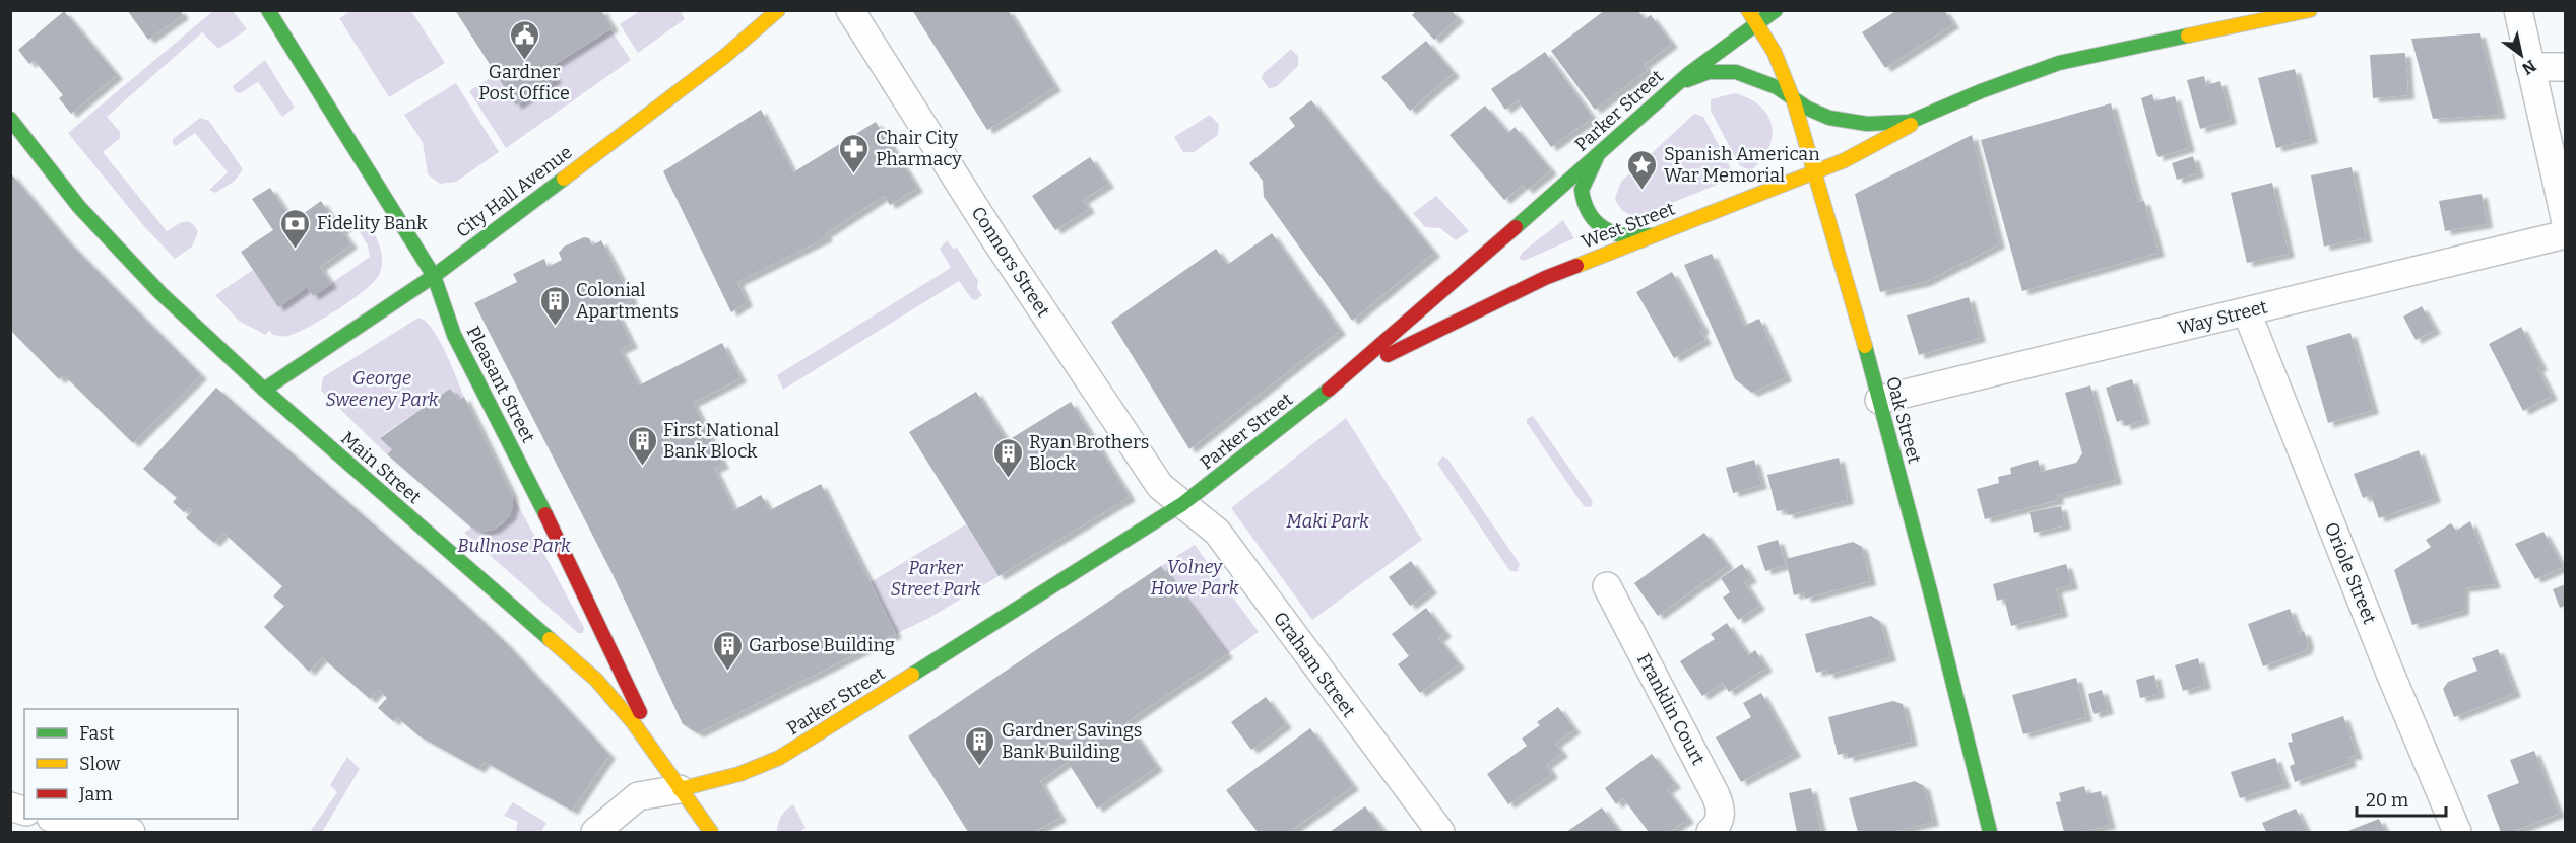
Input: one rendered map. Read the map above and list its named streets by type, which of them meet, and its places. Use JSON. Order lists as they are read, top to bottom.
{
  "streets": {
    "main road": [
      "Parker Street",
      "City Hall Avenue",
      "West Street",
      "Pleasant Street",
      "Oak Street",
      "Main Street"
    ],
    "street": [
      "Connors Street",
      "Way Street",
      "Oriole Street",
      "Graham Street",
      "Franklin Court"
    ]
  },
  "crossings": [
    ["Parker Street", "West Street"],
    ["Parker Street", "Connors Street"],
    ["Parker Street", "Pleasant Street"],
    ["Parker Street", "Oak Street"],
    ["Parker Street", "Main Street"],
    ["Parker Street", "Graham Street"],
    ["City Hall Avenue", "Pleasant Street"],
    ["City Hall Avenue", "Main Street"],
    ["West Street", "Oak Street"],
    ["Connors Street", "Graham Street"],
    ["Way Street", "Oak Street"],
    ["Way Street", "Oriole Street"],
    ["Pleasant Street", "Main Street"]
  ],
  "parks": [
    "George Sweeney Park",
    "Maki Park",
    "Bullnose Park",
    "Volney Howe Park",
    "Parker Street Park"
  ],
  "places": {
    "public building": ["Gardner Post Office"],
    "pharmacy": ["Chair City Pharmacy"],
    "place": ["Spanish American War Memorial"],
    "bank": ["Fidelity Bank"],
    "building": [
      "Colonial Apartments",
      "First National Bank Block",
      "Ryan Brothers Block",
      "Garbose Building",
      "Gardner Savings Bank Building"
    ]
  },
  "legend": ["Fast", "Slow", "Jam"],
  "scale_bar": "20 m",
  "north": "bottom right"
}
